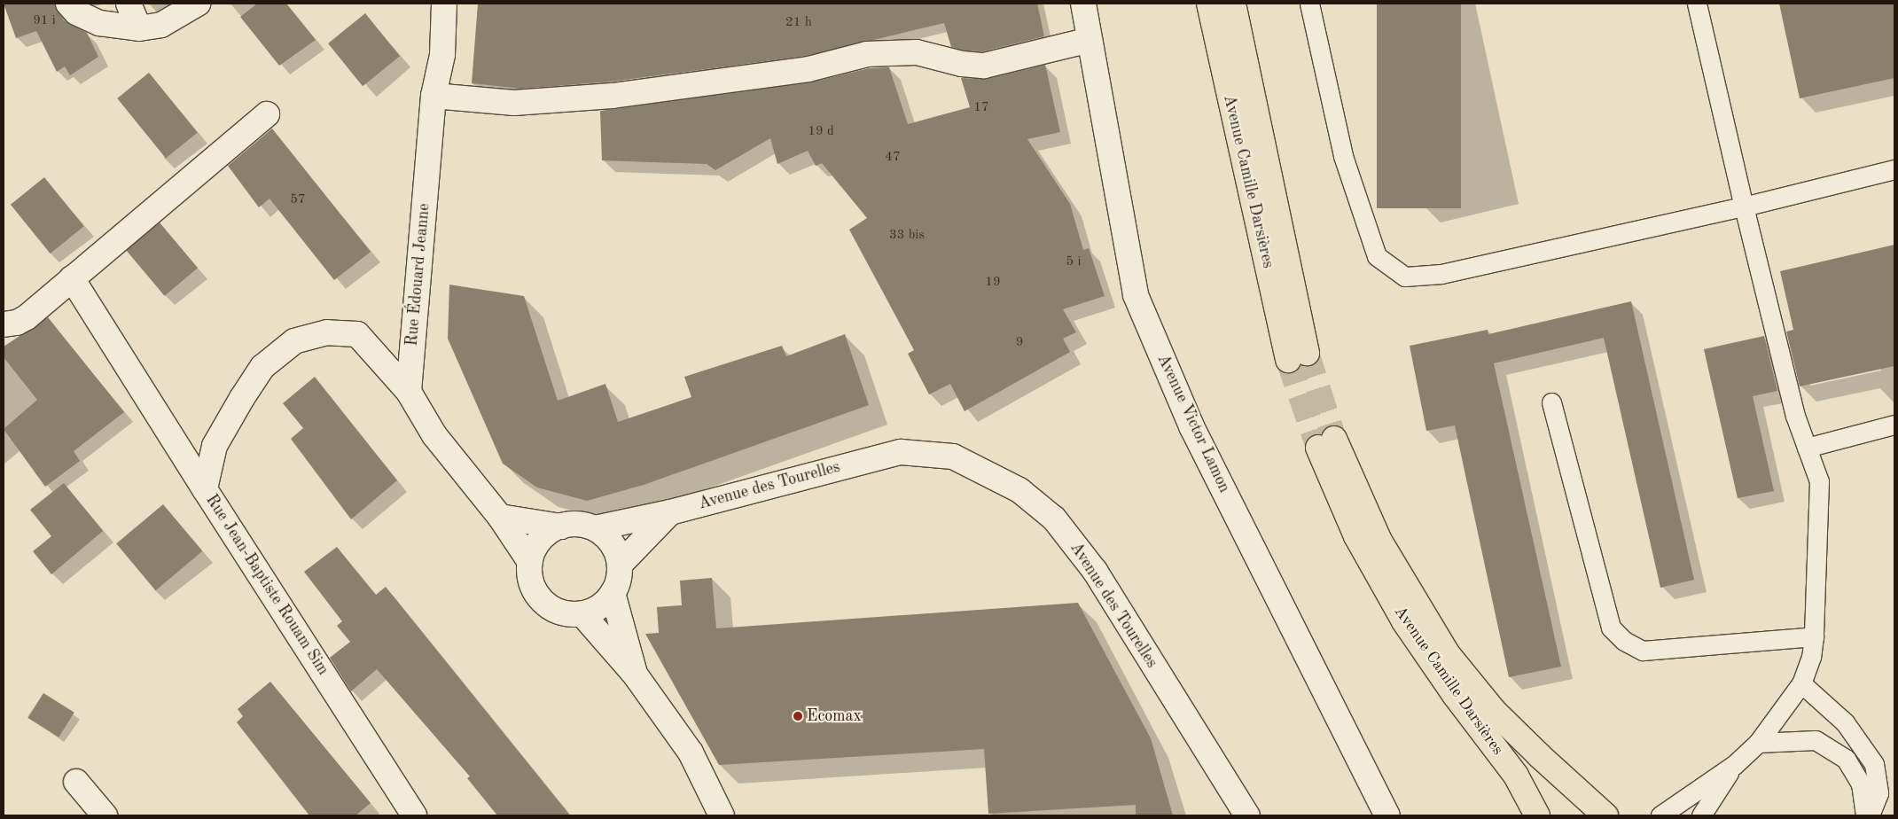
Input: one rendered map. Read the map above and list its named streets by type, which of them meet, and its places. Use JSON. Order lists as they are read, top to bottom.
{
  "streets": {
    "main road": ["Avenue Camille Darsières"],
    "street": [
      "Rue Édouard Jeanne",
      "Avenue Victor Lamon",
      "Avenue des Tourelles",
      "Rue Jean-Baptiste Rouam Sim"
    ]
  },
  "crossings": [
    ["Rue Édouard Jeanne", "Rue Jean-Baptiste Rouam Sim"]
  ],
  "places": ["Ecomax"],
  "house_numbers": [
    "91 i",
    "21 h",
    "17",
    "19 d",
    "47",
    "57",
    "33 bis",
    "5 i",
    "19",
    "9"
  ]
}
